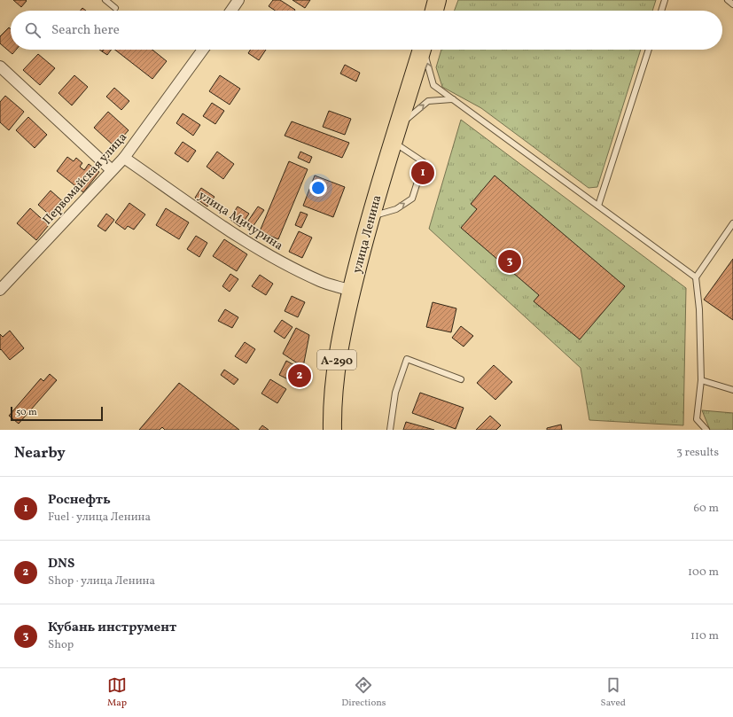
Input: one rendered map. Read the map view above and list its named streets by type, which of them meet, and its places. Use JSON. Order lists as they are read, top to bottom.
{
  "streets": {
    "highway": ["улица Ленина", "А-290"],
    "street": ["Первомайская улица", "улица Мичурина"]
  },
  "crossings": [
    ["Первомайская улица", "улица Мичурина"],
    ["улица Мичурина", "улица Ленина"]
  ],
  "scale_bar": "50 m",
  "page": {
    "search": "Search here",
    "pins": ["1", "3", "2"],
    "scale": "50 m",
    "heading": ["Nearby", "3 results"],
    "list": [
      {
        "mark": "1",
        "name": "Роснефть",
        "note": "Fuel · улица Ленина",
        "value": "60 m"
      },
      {
        "mark": "2",
        "name": "DNS",
        "note": "Shop · улица Ленина",
        "value": "100 m"
      },
      {
        "mark": "3",
        "name": "Кубань инструмент",
        "note": "Shop",
        "value": "110 m"
      }
    ],
    "nav": ["Map", "Directions", "Saved"]
  }
}
